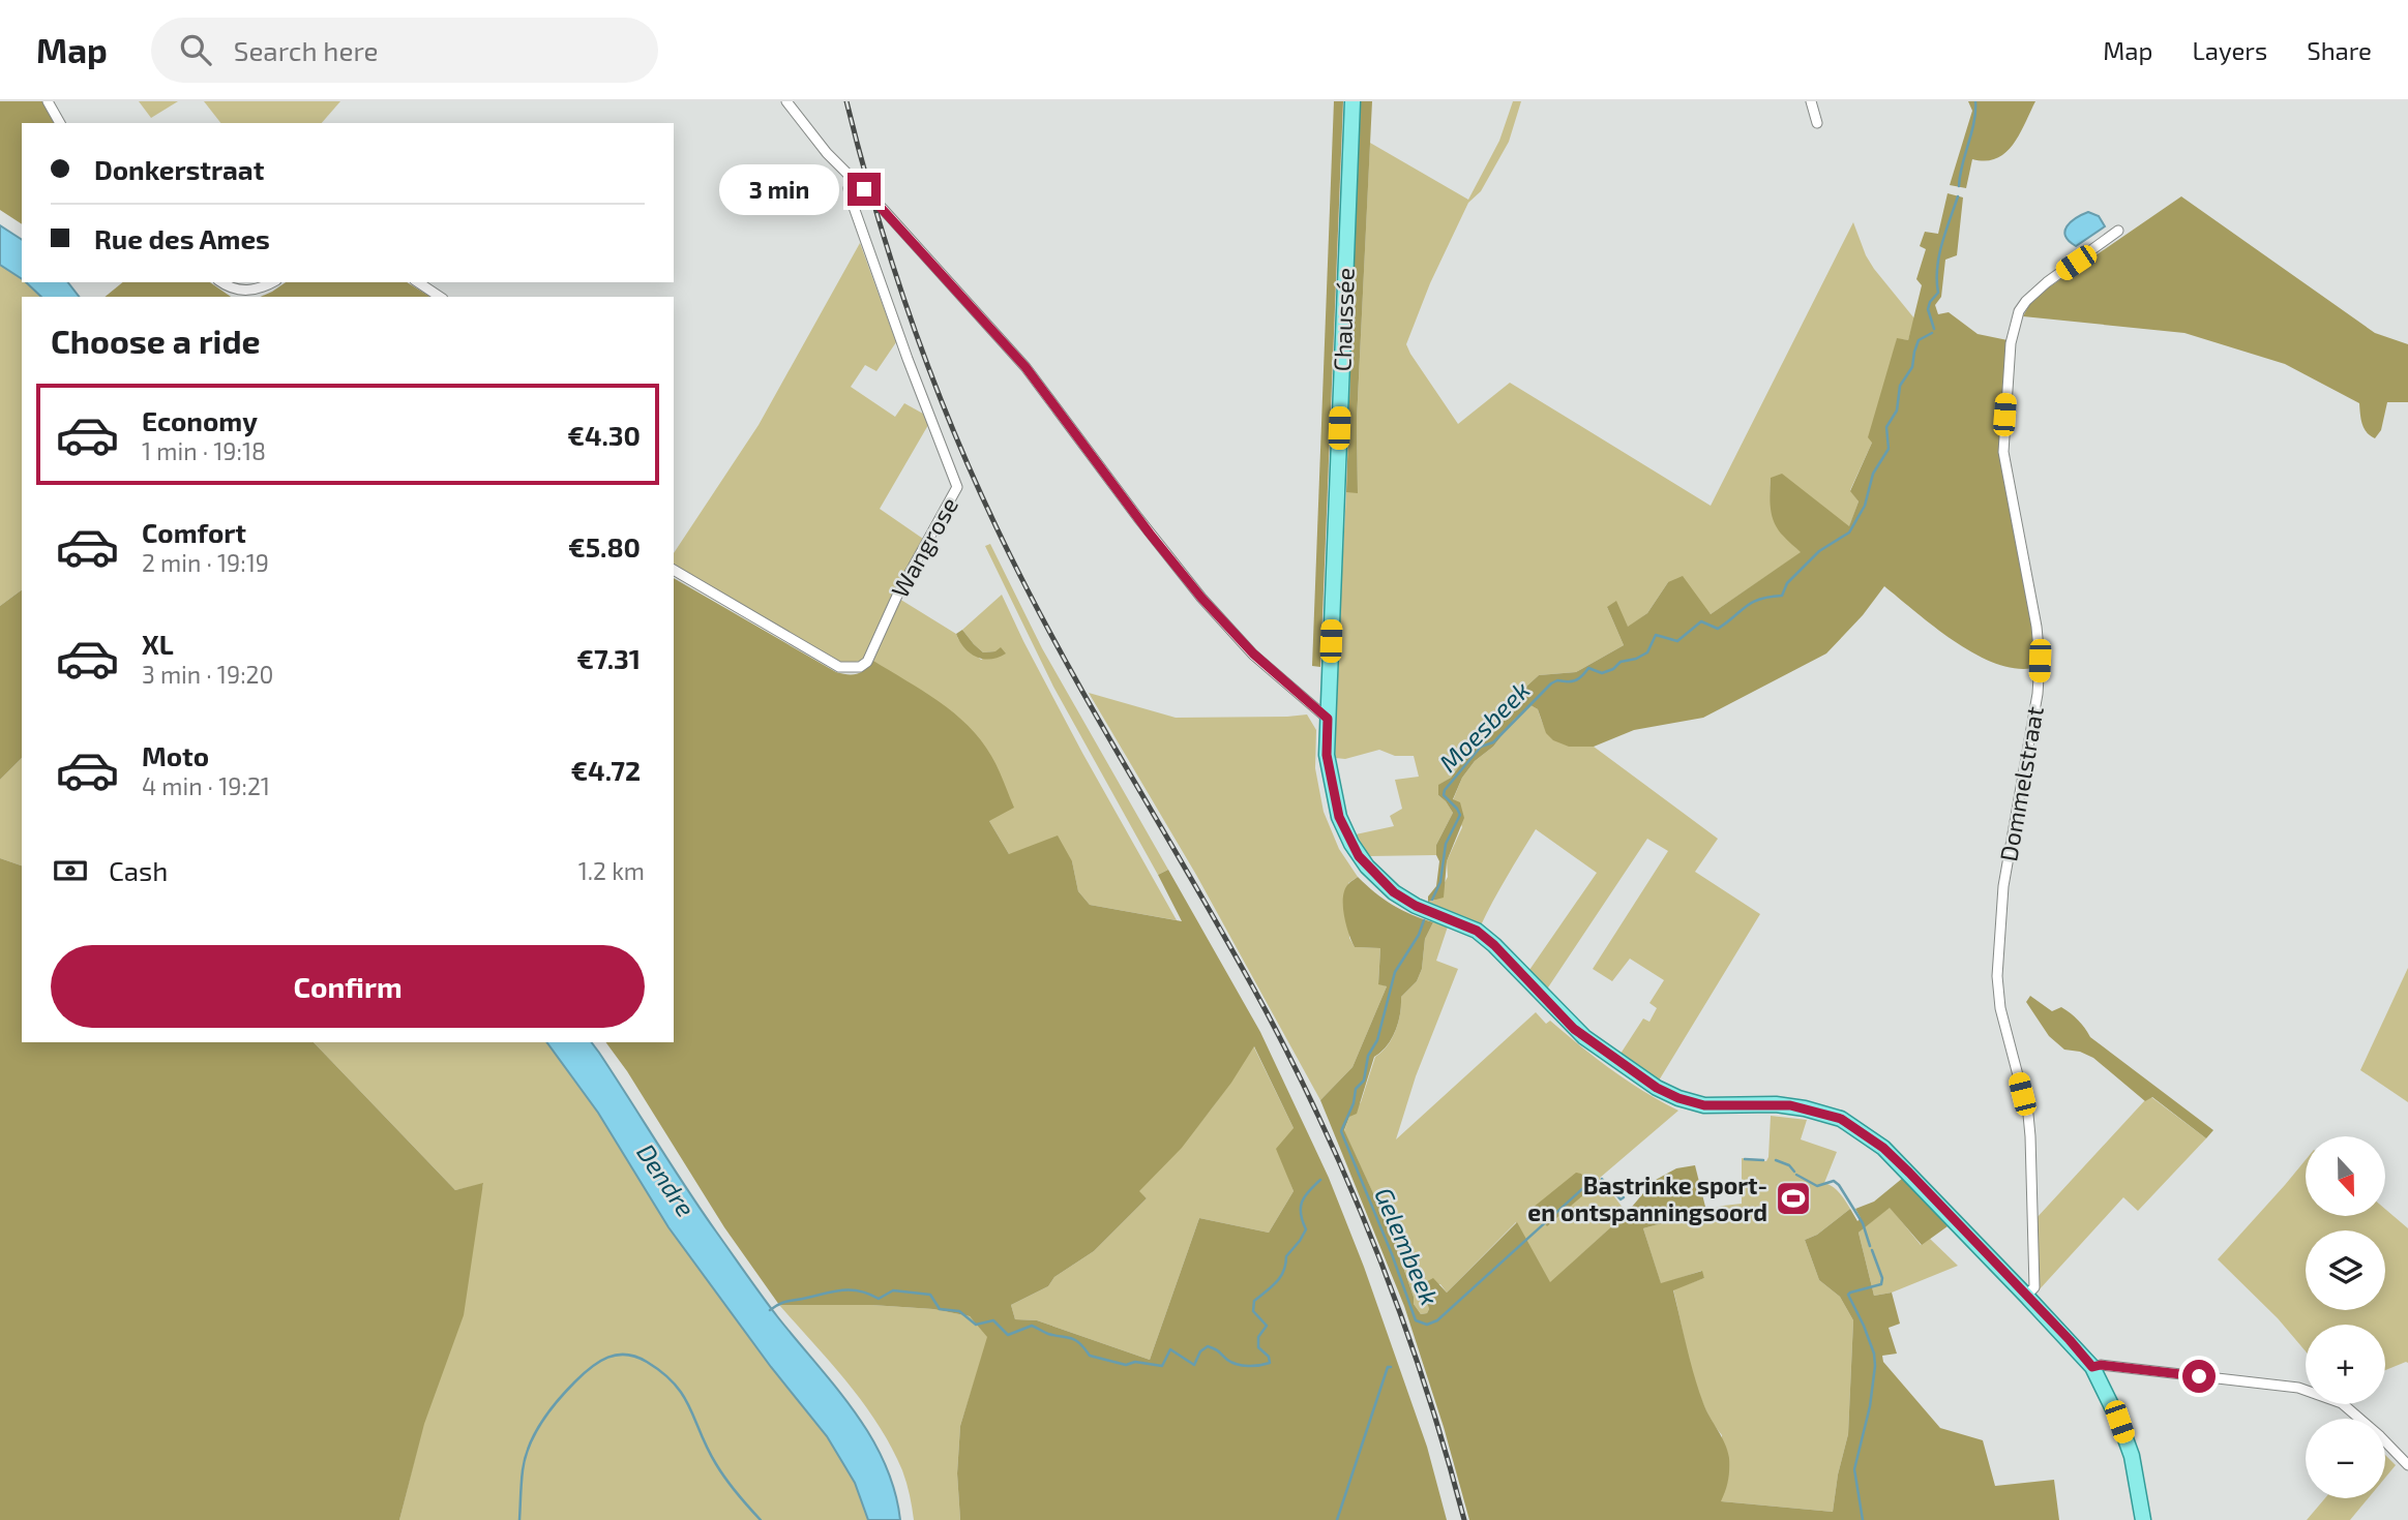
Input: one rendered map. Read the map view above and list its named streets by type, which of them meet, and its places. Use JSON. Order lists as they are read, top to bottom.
{
  "streets": {
    "main road": ["Chaussée"],
    "street": ["Wangrose", "Dommelstraat"]
  },
  "crossings": [
    ["Chaussée", "Dommelstraat"]
  ],
  "water": ["Moesbeek", "Dendre", "Gelembeek"],
  "places": {
    "sports": ["Bastrinke sport- en ontspanningsoord"]
  },
  "north": "bottom",
  "page": {
    "header": "Map",
    "search": "Search here",
    "nav": ["Map", "Layers", "Share"],
    "banner": ["Donkerstraat", "Rue des Ames"],
    "bubble": "3 min",
    "heading": "Choose a ride",
    "list": [
      {
        "name": "Economy",
        "note": "1 min · 19:18",
        "value": "€4.30"
      },
      {
        "name": "Comfort",
        "note": "2 min · 19:19",
        "value": "€5.80"
      },
      {
        "name": "XL",
        "note": "3 min · 19:20",
        "value": "€7.31"
      },
      {
        "name": "Moto",
        "note": "4 min · 19:21",
        "value": "€4.72"
      }
    ],
    "pay": ["Cash", "1.2 km"],
    "buttons": "Confirm",
    "map_buttons": ["+", "−"]
  }
}
